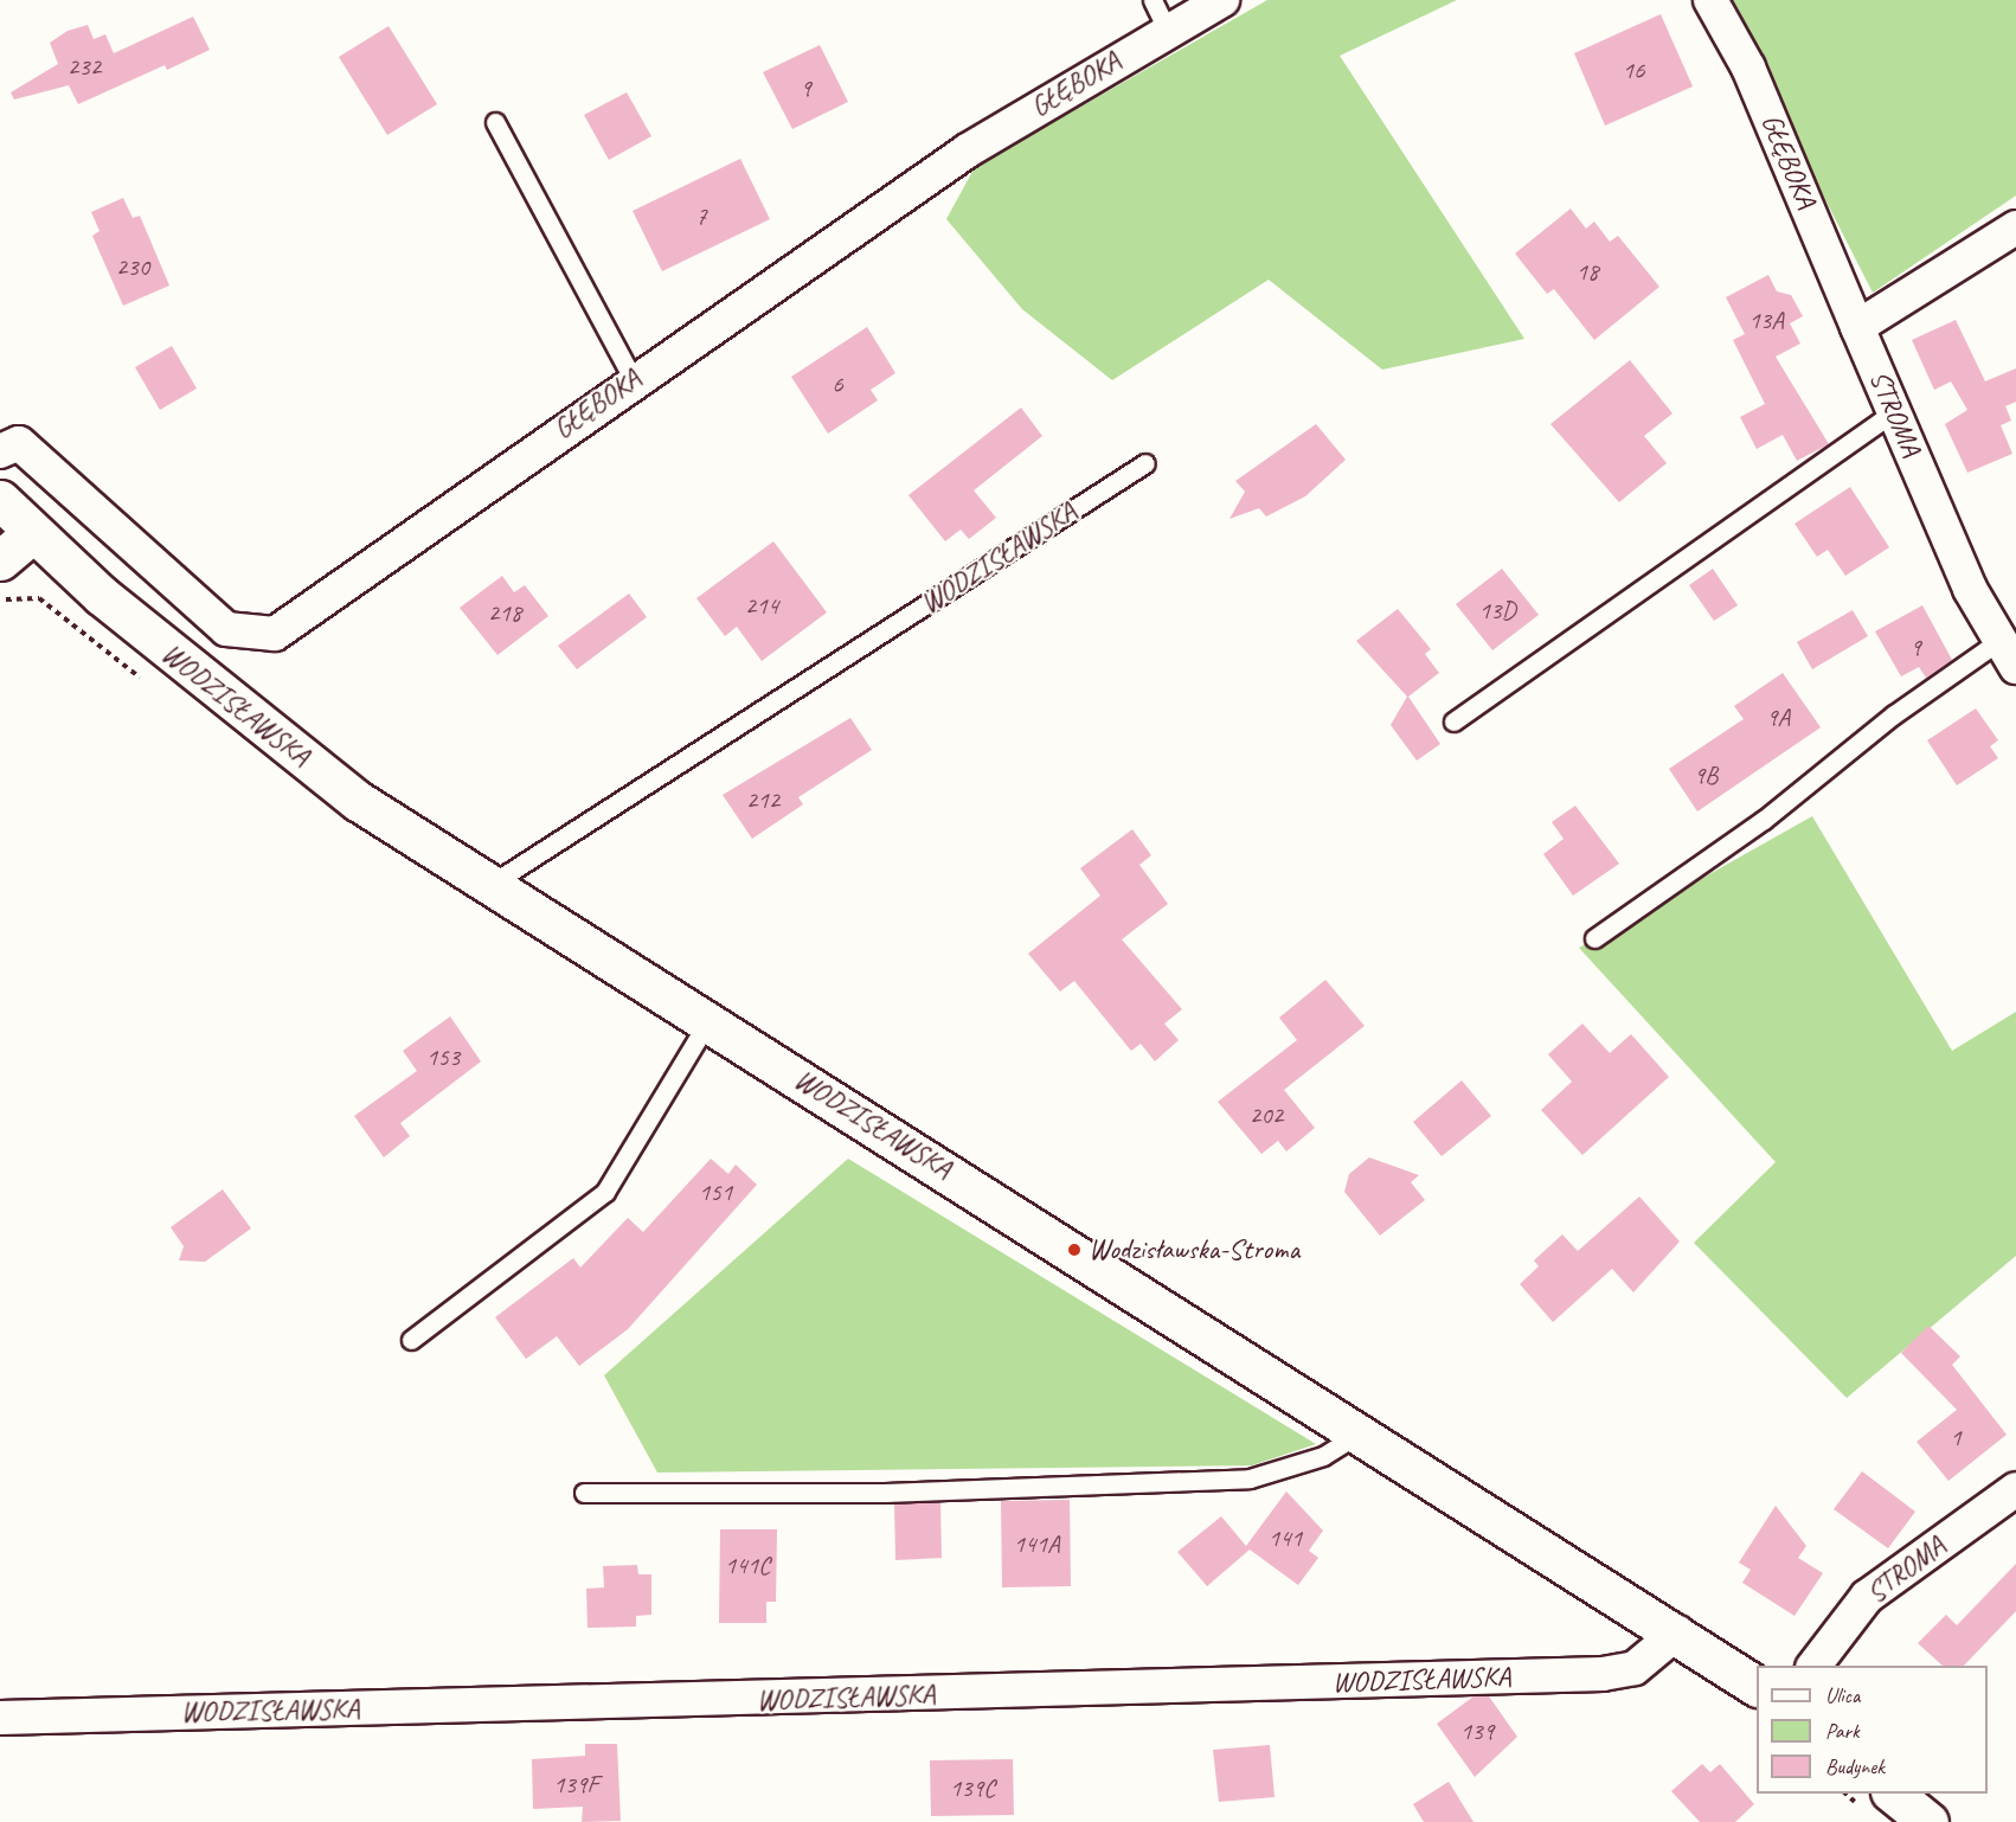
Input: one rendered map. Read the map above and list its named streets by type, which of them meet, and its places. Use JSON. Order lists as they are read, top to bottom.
{
  "streets": {
    "main road": ["WODZISŁAWSKA"],
    "street": ["GŁĘBOKA", "STROMA"]
  },
  "crossings": [
    ["GŁĘBOKA", "STROMA"]
  ],
  "places": ["Wodzisławska-Stroma"],
  "house_numbers": [
    "232",
    "16",
    "9",
    "7",
    "230",
    "18",
    "13A",
    "6",
    "214",
    "13D",
    "218",
    "9",
    "9A",
    "9B",
    "212",
    "153",
    "202",
    "151",
    "1",
    "141",
    "141A",
    "141C",
    "139",
    "139F",
    "139C"
  ],
  "legend": ["Ulica", "Park", "Budynek"]
}
